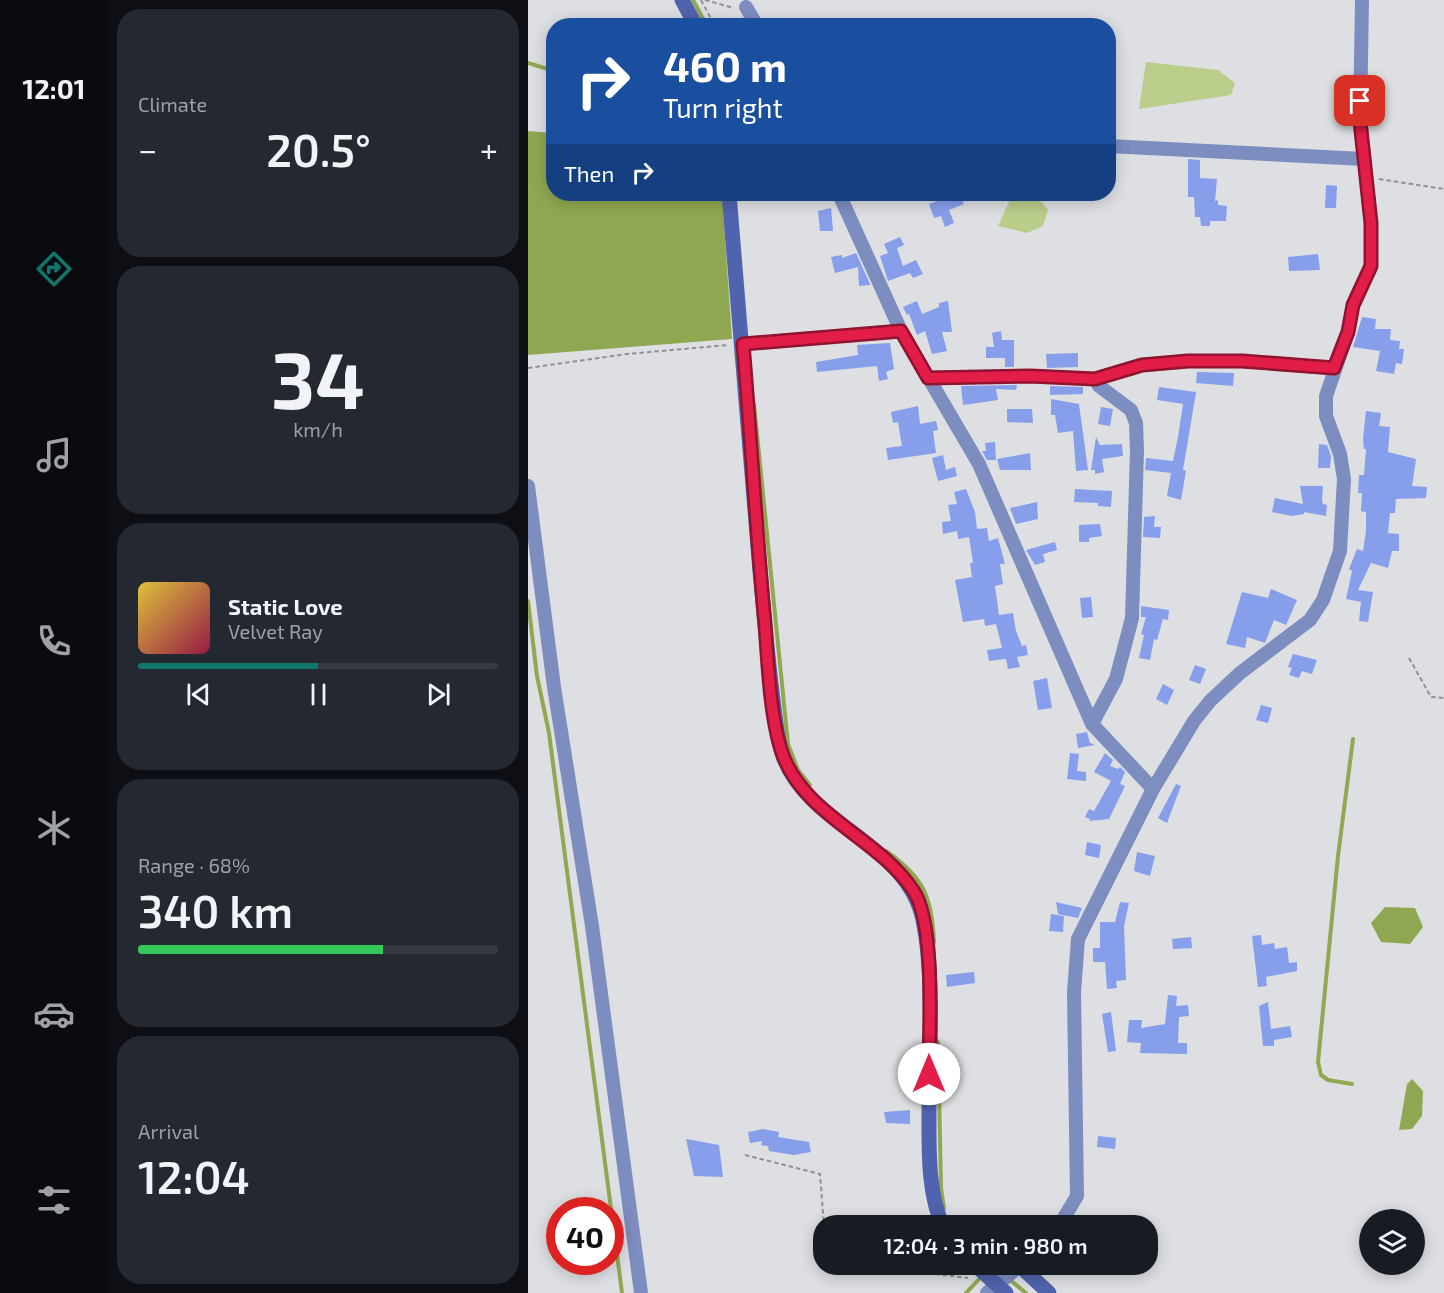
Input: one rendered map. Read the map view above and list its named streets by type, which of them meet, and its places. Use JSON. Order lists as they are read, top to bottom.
{
  "page": {
    "tabs": "12:01",
    "tile": [
      "Climate",
      ["34", "km/h"],
      ["Range · 68%", "340 km"],
      ["Arrival", "12:04"]
    ],
    "turn": ["460 m", "Turn right"],
    "heat": ["−", "20.5°", "+"],
    "then": "Then",
    "song": ["Static Love", "Velvet Ray"],
    "limit": "40",
    "trip": "12:04 · 3 min · 980 m"
  }
}
